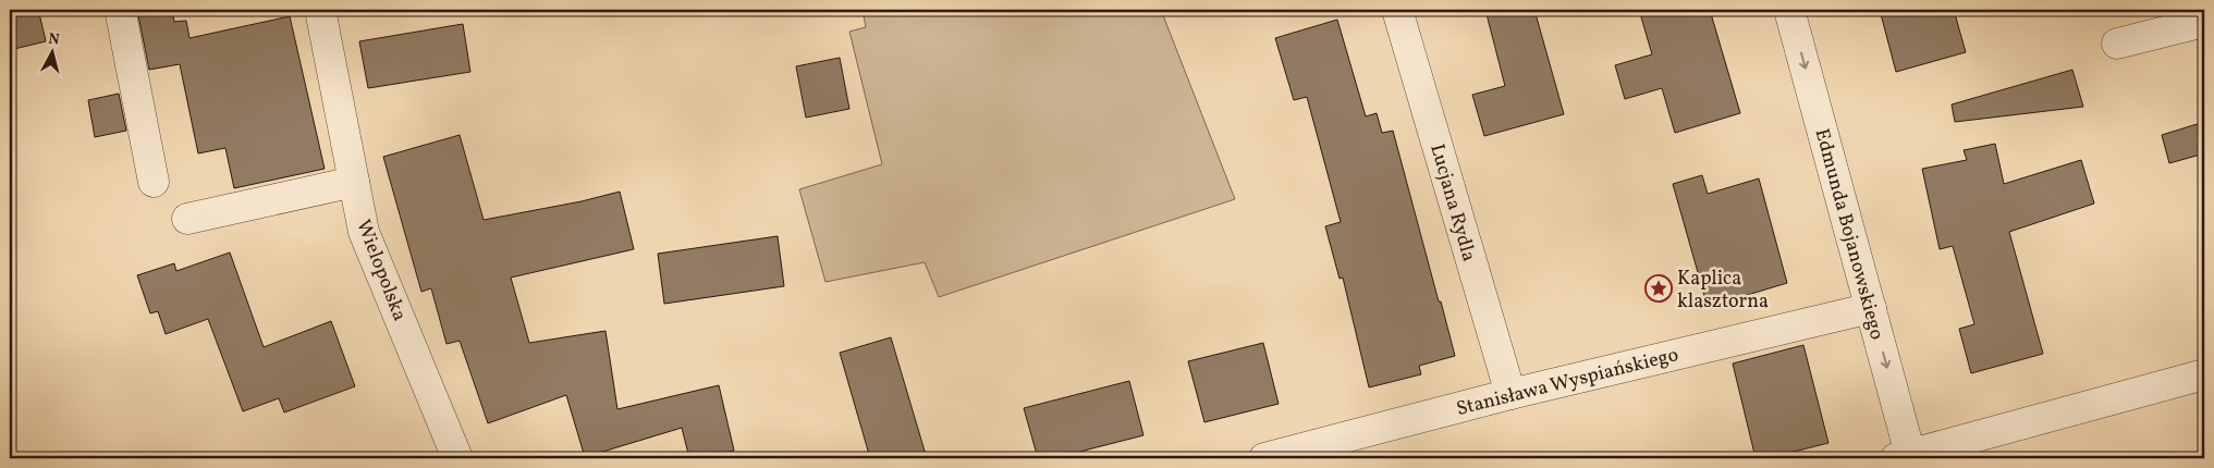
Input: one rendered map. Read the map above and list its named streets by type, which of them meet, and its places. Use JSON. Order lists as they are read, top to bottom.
{
  "streets": {
    "street": [
      "Lucjana Rydla",
      "Edmunda Bojanowskiego",
      "Wielopolska",
      "Stanisława Wyspiańskiego"
    ]
  },
  "crossings": [
    ["Lucjana Rydla", "Stanisława Wyspiańskiego"],
    ["Edmunda Bojanowskiego", "Stanisława Wyspiańskiego"]
  ],
  "one_way": ["Edmunda Bojanowskiego"],
  "places": {
    "place": ["Kaplica klasztorna"]
  },
  "north": "top"
}
